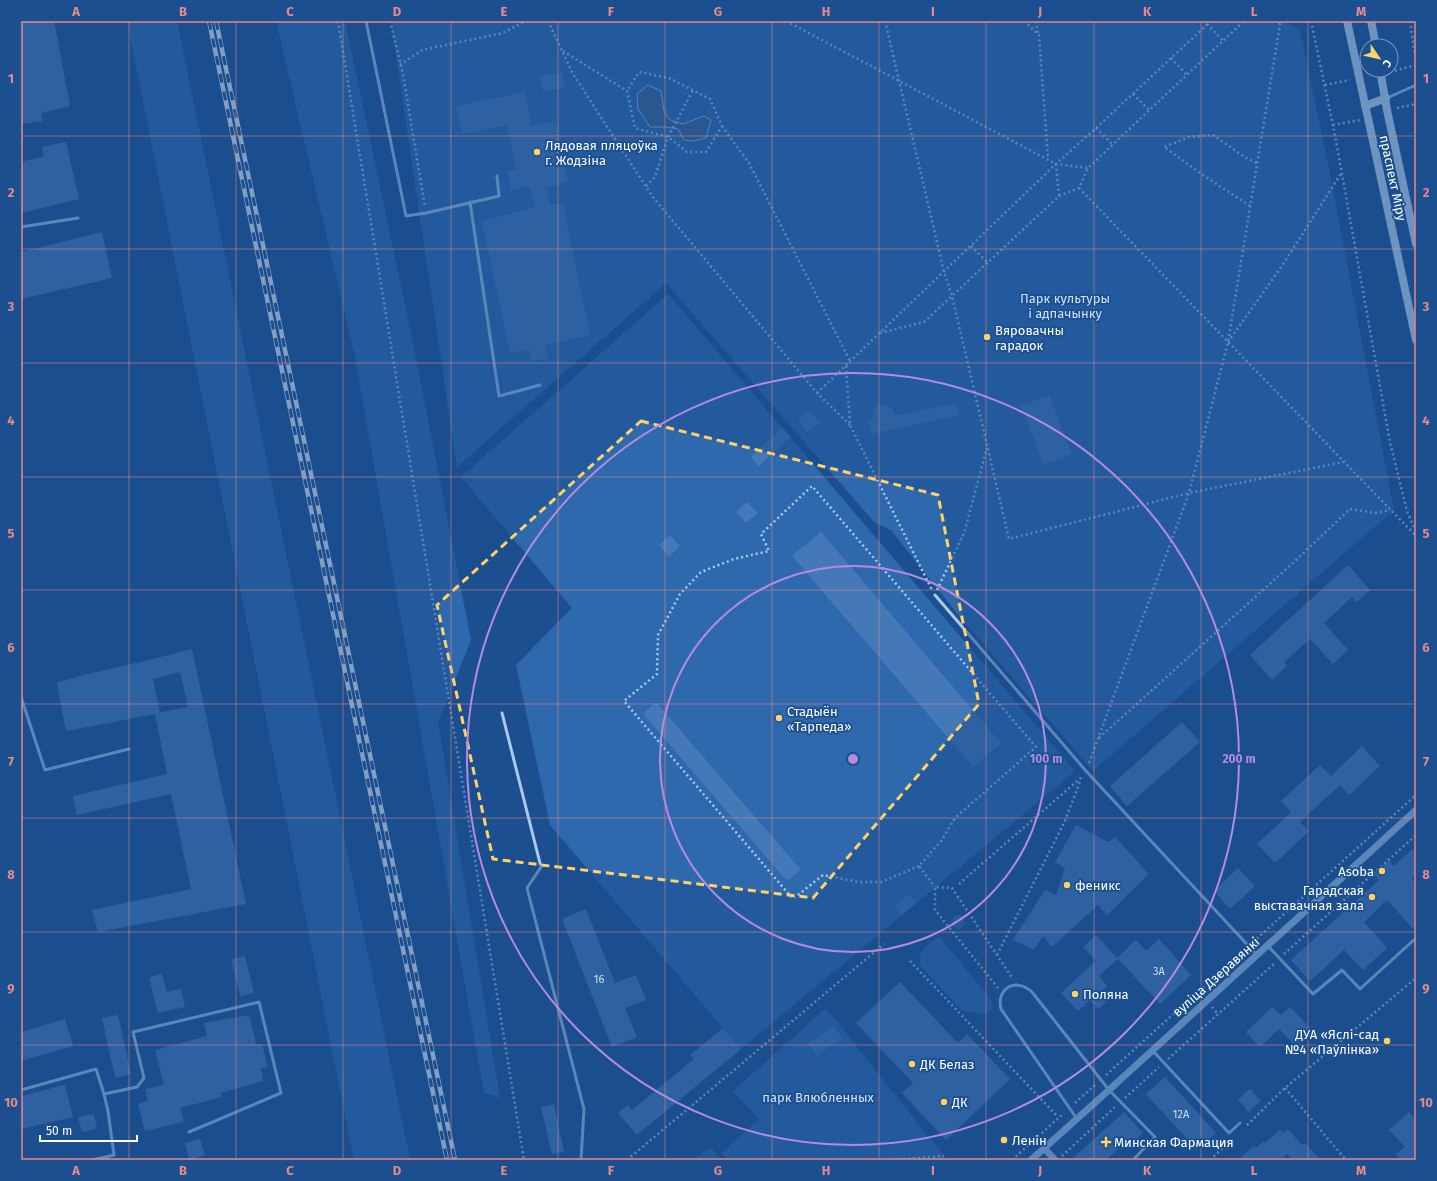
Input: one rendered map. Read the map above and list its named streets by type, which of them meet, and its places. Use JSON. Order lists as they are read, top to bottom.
{
  "streets": {
    "main road": ["праспект Міру"],
    "street": ["вуліца Дзеравянкі"]
  },
  "parks": ["Парк культуры і адпачынку", "парк Влюбленных"],
  "places": {
    "other": [
      "Лядовая пляцоўка г. Жодзіна",
      "Вяровачны гарадок",
      "Стадыён «Тарпеда»",
      "Asoba",
      "феникс",
      "Гарадская выставачная зала",
      "Поляна",
      "ДУА «Яслі-сад №4 «Паўлінка»",
      "ДК Белаз",
      "ДК",
      "Ленін"
    ],
    "health": ["Минская Фармация"]
  },
  "house_numbers": ["3А", "16", "12А"],
  "scale_bar": "50 m",
  "north": "bottom right",
  "grid": {
    "columns": [
      "A",
      "B",
      "C",
      "D",
      "E",
      "F",
      "G",
      "H",
      "I",
      "J",
      "K",
      "L",
      "M"
    ],
    "rows": [
      "1",
      "2",
      "3",
      "4",
      "5",
      "6",
      "7",
      "8",
      "9",
      "10"
    ]
  },
  "rings": ["100 m", "200 m"]
}
